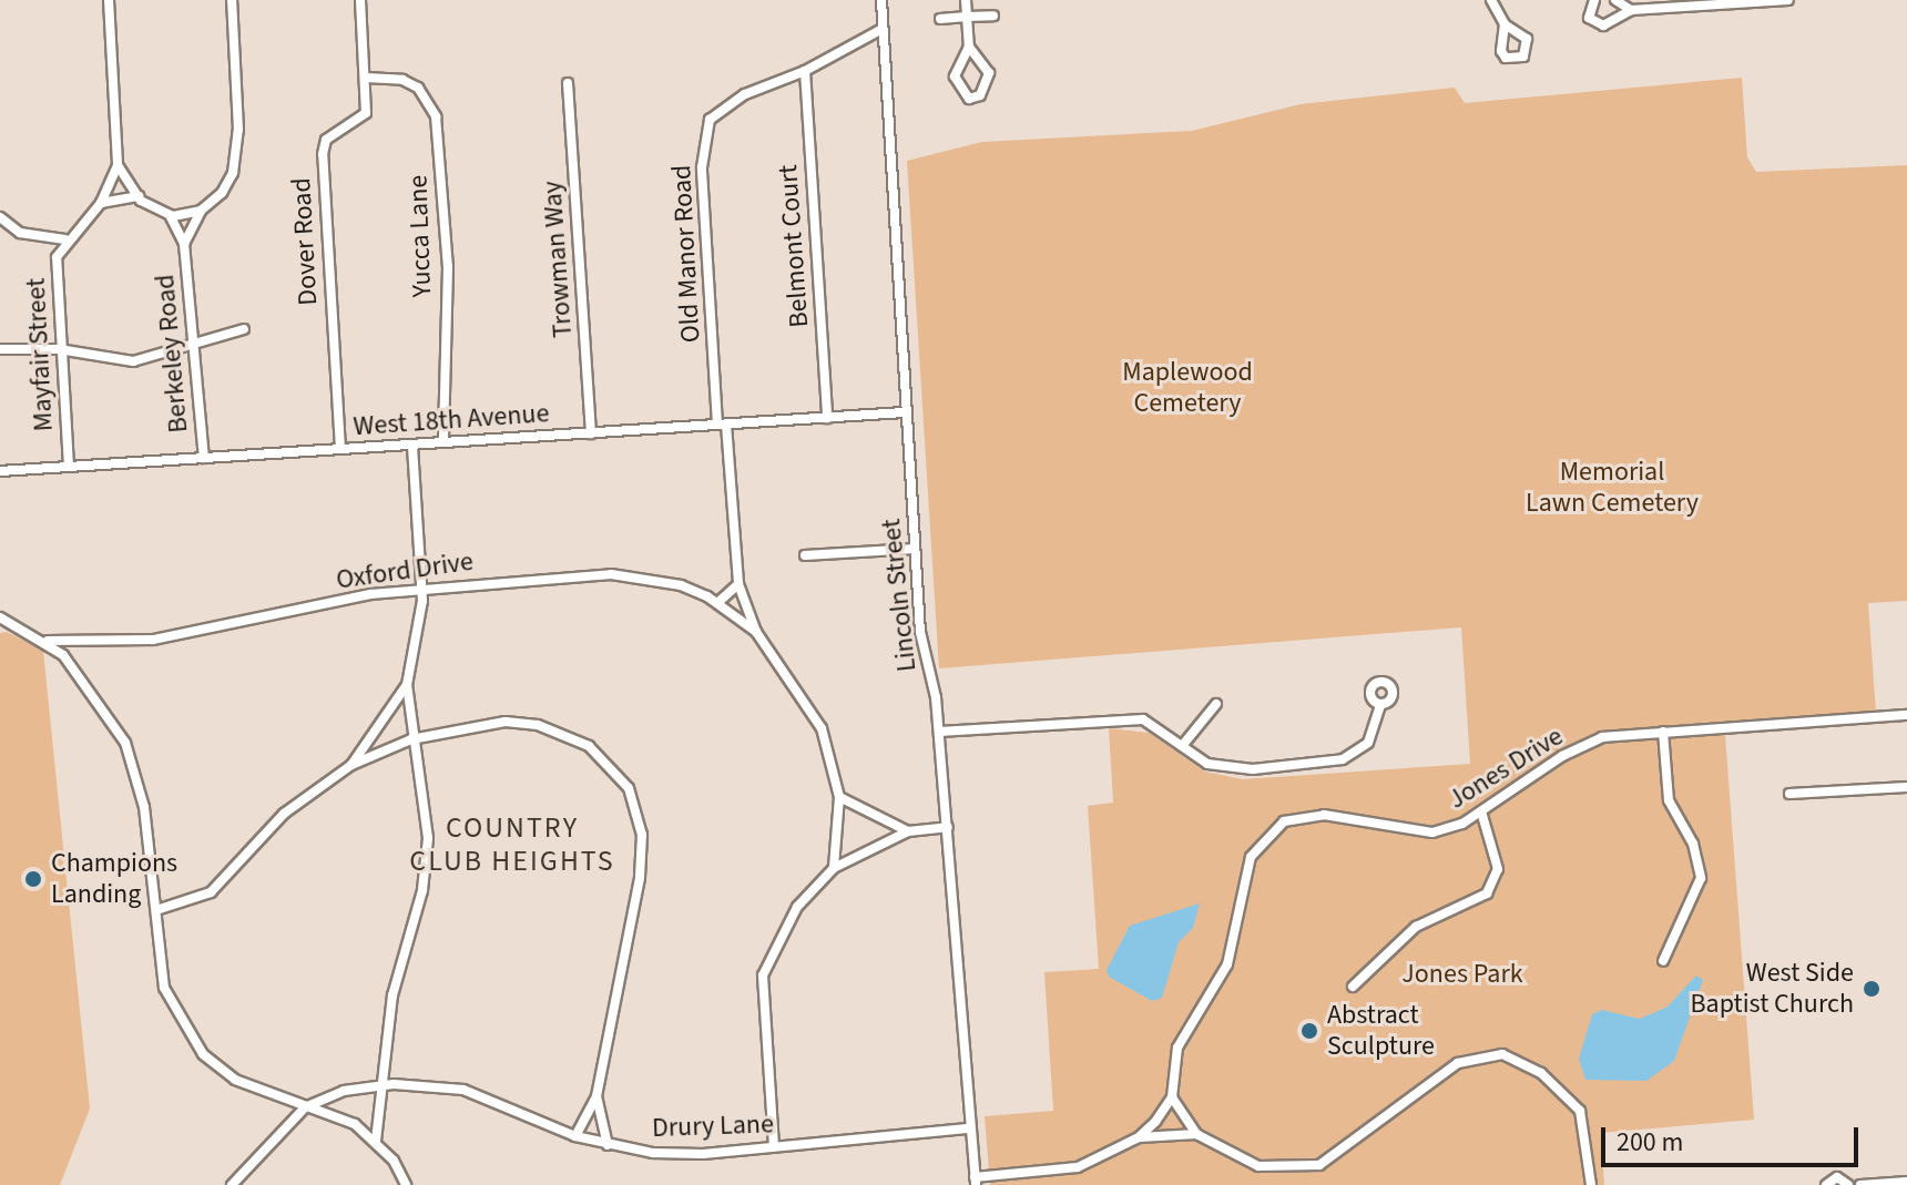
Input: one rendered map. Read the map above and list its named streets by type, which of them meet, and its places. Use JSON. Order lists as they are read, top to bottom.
{
  "streets": {
    "street": [
      "Yucca Lane",
      "Dover Road",
      "Belmont Court",
      "Old Manor Road",
      "Trowman Way",
      "Berkeley Road",
      "Mayfair Street",
      "West 18th Avenue",
      "Oxford Drive",
      "Lincoln Street",
      "Jones Drive",
      "Drury Lane"
    ]
  },
  "crossings": [
    ["Yucca Lane", "Dover Road"],
    ["Yucca Lane", "West 18th Avenue"],
    ["Dover Road", "West 18th Avenue"],
    ["Belmont Court", "Old Manor Road"],
    ["Belmont Court", "West 18th Avenue"],
    ["Old Manor Road", "West 18th Avenue"],
    ["Old Manor Road", "Oxford Drive"],
    ["Old Manor Road", "Lincoln Street"],
    ["Trowman Way", "West 18th Avenue"],
    ["Berkeley Road", "Mayfair Street"],
    ["Berkeley Road", "West 18th Avenue"],
    ["Mayfair Street", "West 18th Avenue"],
    ["West 18th Avenue", "Lincoln Street"],
    ["Lincoln Street", "Drury Lane"]
  ],
  "districts": ["COUNTRY CLUB HEIGHTS"],
  "parks": ["Maplewood Cemetery", "Memorial Lawn Cemetery", "Jones Park"],
  "places": ["Champions Landing", "West Side Baptist Church", "Abstract Sculpture"],
  "scale_bar": "200 m"
}
